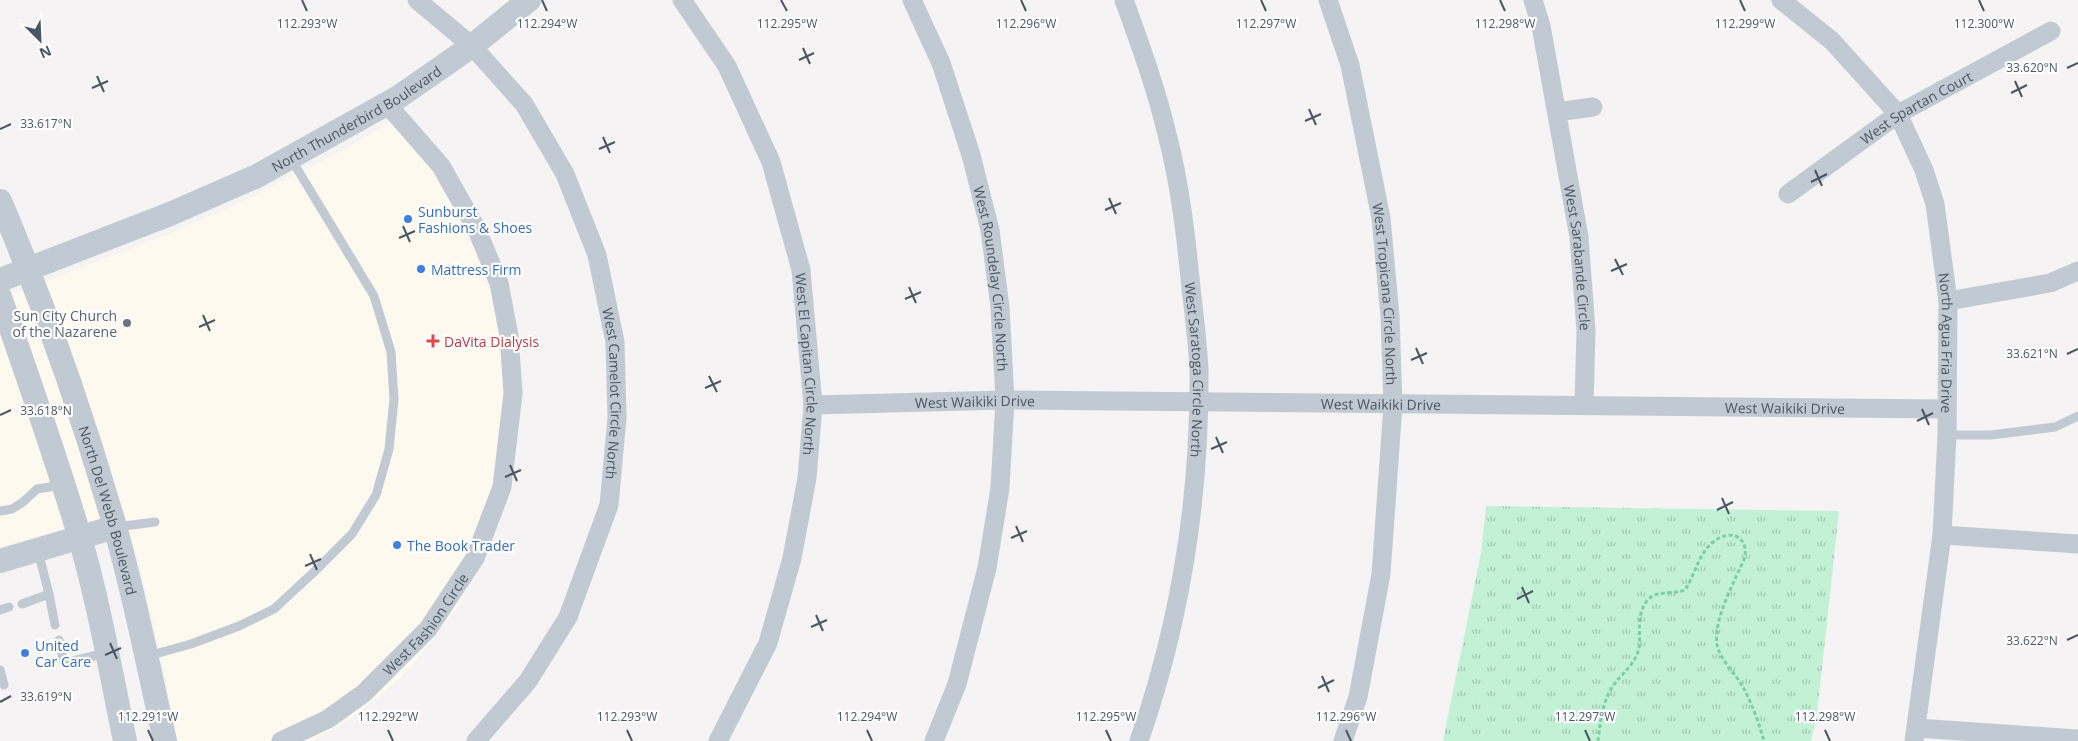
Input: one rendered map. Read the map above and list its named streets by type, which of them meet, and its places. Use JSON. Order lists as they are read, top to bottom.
{
  "streets": {
    "street": [
      "West Spartan Court",
      "North Thunderbird Boulevard",
      "West Sarabande Circle",
      "West Roundelay Circle North",
      "West Tropicana Circle North",
      "North Agua Fria Drive",
      "West El Capitan Circle North",
      "West Saratoga Circle North",
      "West Camelot Circle North",
      "West Waikiki Drive",
      "North Del Webb Boulevard",
      "West Fashion Circle"
    ]
  },
  "crossings": [
    ["West Spartan Court", "North Agua Fria Drive"],
    ["North Thunderbird Boulevard", "West Camelot Circle North"],
    ["North Thunderbird Boulevard", "North Del Webb Boulevard"],
    ["North Thunderbird Boulevard", "West Fashion Circle"],
    ["West Sarabande Circle", "West Waikiki Drive"],
    ["West Roundelay Circle North", "West Waikiki Drive"],
    ["West Tropicana Circle North", "West Waikiki Drive"],
    ["North Agua Fria Drive", "West Waikiki Drive"],
    ["West El Capitan Circle North", "West Waikiki Drive"],
    ["West Saratoga Circle North", "West Waikiki Drive"]
  ],
  "places": {
    "other": [
      "Sunburst Fashions & Shoes",
      "Mattress Firm",
      "Sun City Church of the Nazarene",
      "The Book Trader",
      "United Car Care"
    ],
    "health": ["DaVita Dialysis"]
  },
  "north": "bottom right",
  "coordinates": [
    "112.293°W",
    "112.294°W",
    "112.295°W",
    "112.296°W",
    "112.297°W",
    "112.298°W",
    "112.299°W",
    "112.300°W",
    "33.620°N",
    "33.617°N",
    "33.621°N",
    "33.618°N",
    "33.622°N",
    "33.619°N",
    "112.291°W",
    "112.292°W"
  ]
}
